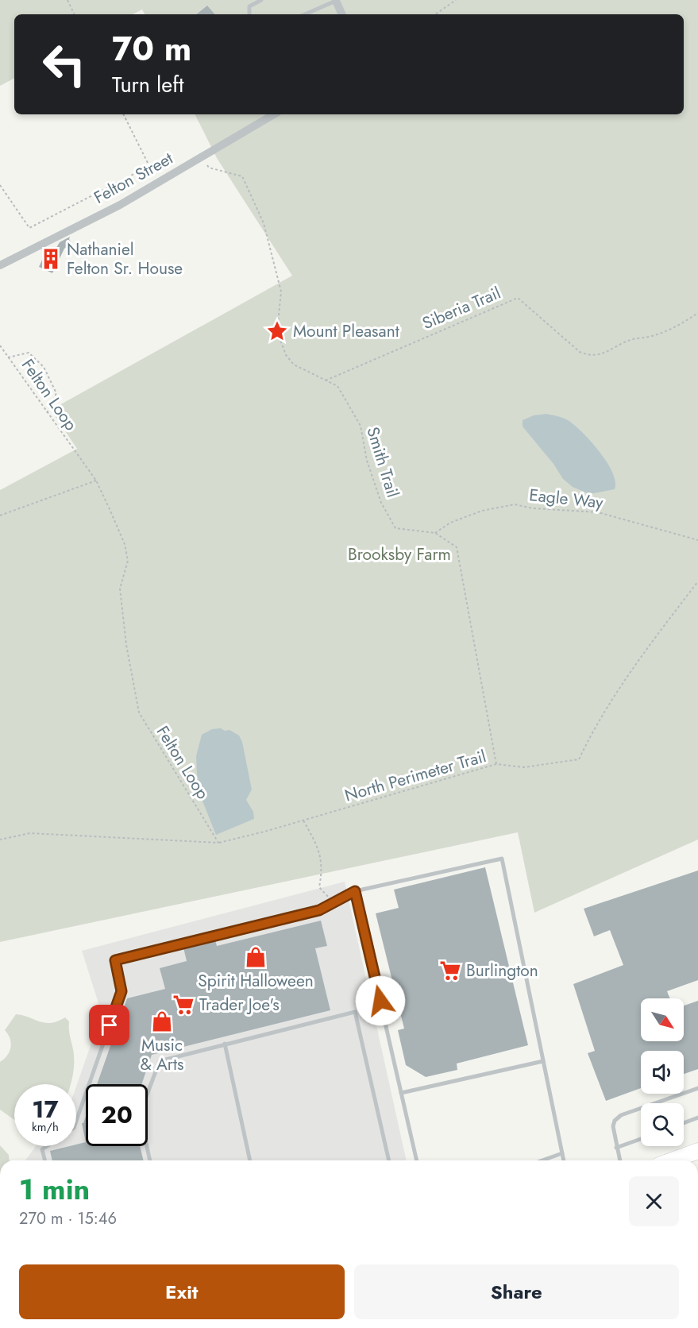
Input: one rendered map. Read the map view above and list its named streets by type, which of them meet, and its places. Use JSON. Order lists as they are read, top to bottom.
{
  "streets": {
    "street": ["Felton Street"],
    "path": [
      "Siberia Trail",
      "Felton Loop",
      "Smith Trail",
      "Eagle Way",
      "North Perimeter Trail"
    ]
  },
  "crossings": [
    ["Felton Street", "Smith Trail"],
    ["Siberia Trail", "Smith Trail"],
    ["Felton Loop", "North Perimeter Trail"],
    ["Smith Trail", "Eagle Way"],
    ["Smith Trail", "North Perimeter Trail"]
  ],
  "parks": ["Brooksby Farm"],
  "places": {
    "building": ["Nathaniel Felton Sr. House"],
    "place": ["Mount Pleasant"],
    "shop": ["Spirit Halloween", "Music & Arts"],
    "supermarket": ["Burlington", "Trader Joe's"]
  },
  "north": "bottom right",
  "page": {
    "turn": ["70 m", "Turn left"],
    "speed": "17 km/h",
    "limit": "20",
    "heading": ["1 min", "270 m · 15:46"],
    "buttons": ["Exit", "Share"]
  }
}
